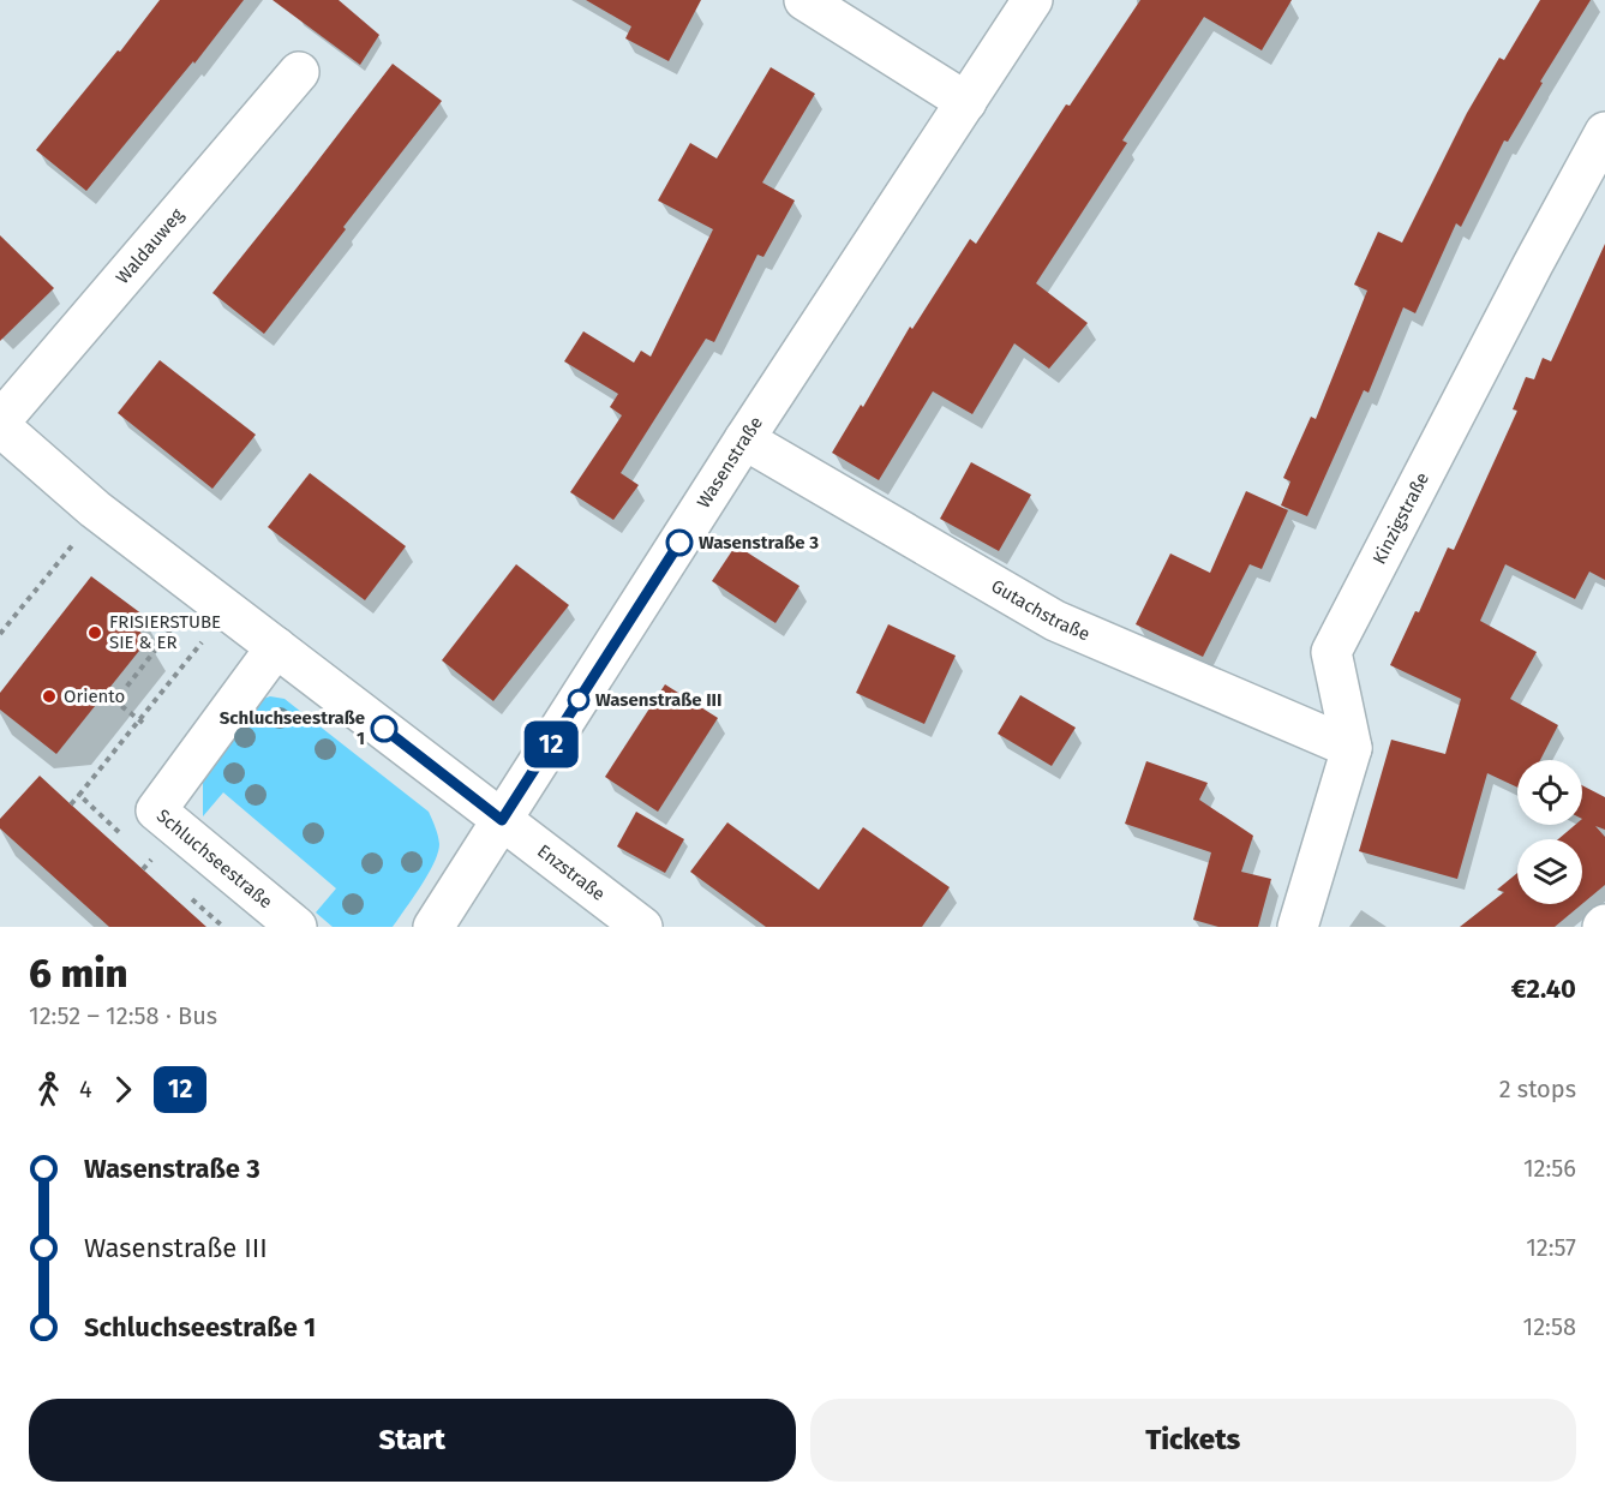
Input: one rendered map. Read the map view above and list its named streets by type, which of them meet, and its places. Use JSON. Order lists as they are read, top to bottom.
{
  "streets": {
    "street": [
      "Waldauweg",
      "Wasenstraße",
      "Kinzigstraße",
      "Gutachstraße",
      "Schluchseestraße",
      "Enzstraße"
    ]
  },
  "crossings": [
    ["Wasenstraße", "Gutachstraße"],
    ["Wasenstraße", "Enzstraße"],
    ["Kinzigstraße", "Gutachstraße"]
  ],
  "places": [
    "Wasenstraße 3",
    "FRISIERSTUBE SIE & ER",
    "Oriento",
    "Wasenstraße III",
    "Schluchseestraße 1"
  ],
  "lines": ["bus line 12"],
  "page": {
    "on_map": "12",
    "heading": ["6 min", "12:52 – 12:58 · Bus", "€2.40"],
    "legs": ["4", "12", "2 stops"],
    "list": [
      {
        "name": "Wasenstraße 3",
        "value": "12:56"
      },
      {
        "name": "Wasenstraße III",
        "value": "12:57"
      },
      {
        "name": "Schluchseestraße 1",
        "value": "12:58"
      }
    ],
    "buttons": ["Start", "Tickets"]
  }
}
